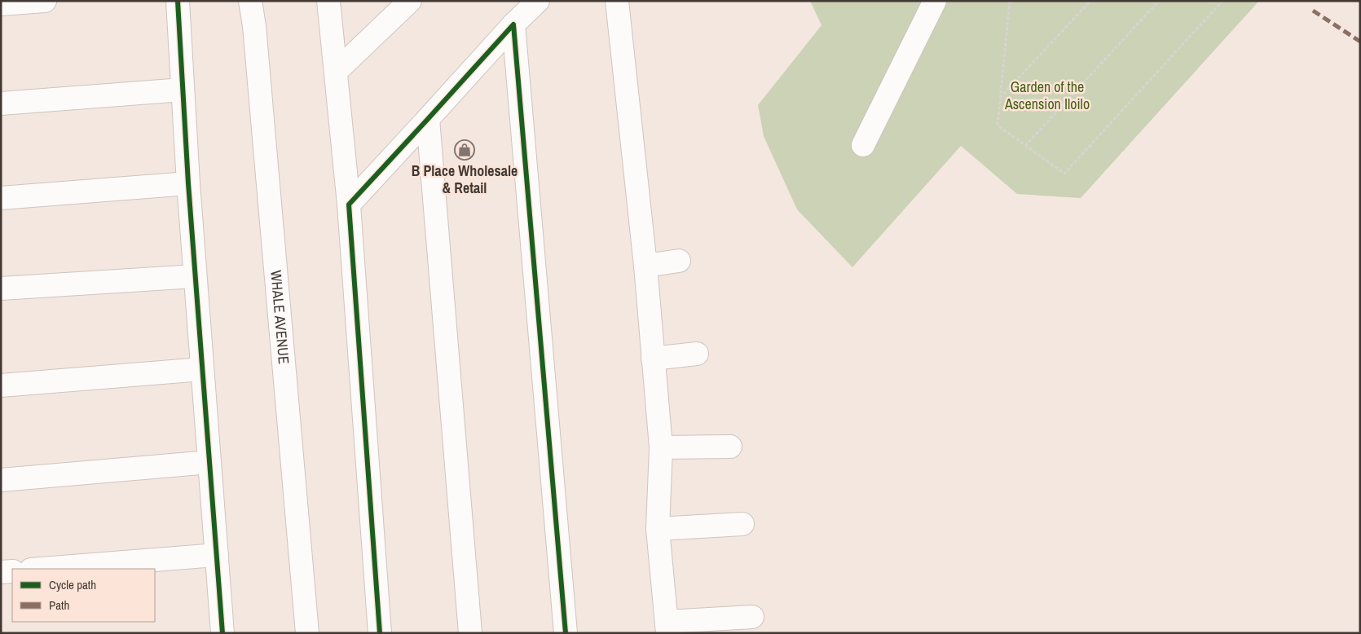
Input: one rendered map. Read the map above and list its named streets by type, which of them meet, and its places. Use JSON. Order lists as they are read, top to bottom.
{
  "streets": {
    "street": ["WHALE AVENUE"]
  },
  "parks": ["Garden of the Ascension Iloilo"],
  "places": {
    "shop": ["B Place Wholesale & Retail"]
  },
  "legend": ["Cycle path", "Path"]
}
